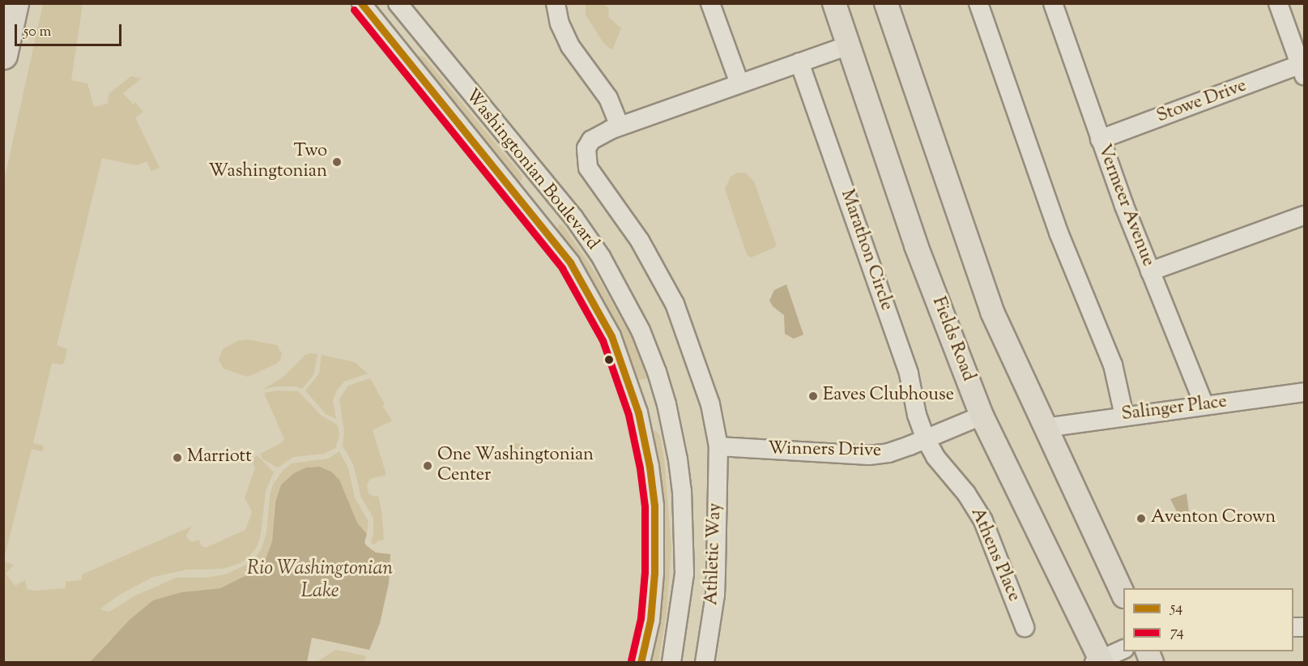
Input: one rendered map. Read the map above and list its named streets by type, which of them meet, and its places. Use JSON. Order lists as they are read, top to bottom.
{
  "streets": {
    "main road": ["Fields Road"],
    "street": [
      "Stowe Drive",
      "Washingtonian Boulevard",
      "Vermeer Avenue",
      "Marathon Circle",
      "Salinger Place",
      "Winners Drive",
      "Athletic Way",
      "Athens Place"
    ]
  },
  "crossings": [
    ["Stowe Drive", "Vermeer Avenue"],
    ["Vermeer Avenue", "Salinger Place"],
    ["Marathon Circle", "Winners Drive"],
    ["Marathon Circle", "Athens Place"],
    ["Fields Road", "Winners Drive"],
    ["Winners Drive", "Athletic Way"],
    ["Winners Drive", "Athens Place"]
  ],
  "water": ["Rio Washingtonian Lake"],
  "places": [
    "Two Washingtonian",
    "Eaves Clubhouse",
    "Marriott",
    "One Washingtonian Center",
    "Aventon Crown"
  ],
  "lines": ["transit line 54", "transit line 74"],
  "legend": ["54", "74"],
  "scale_bar": "50 m"
}
